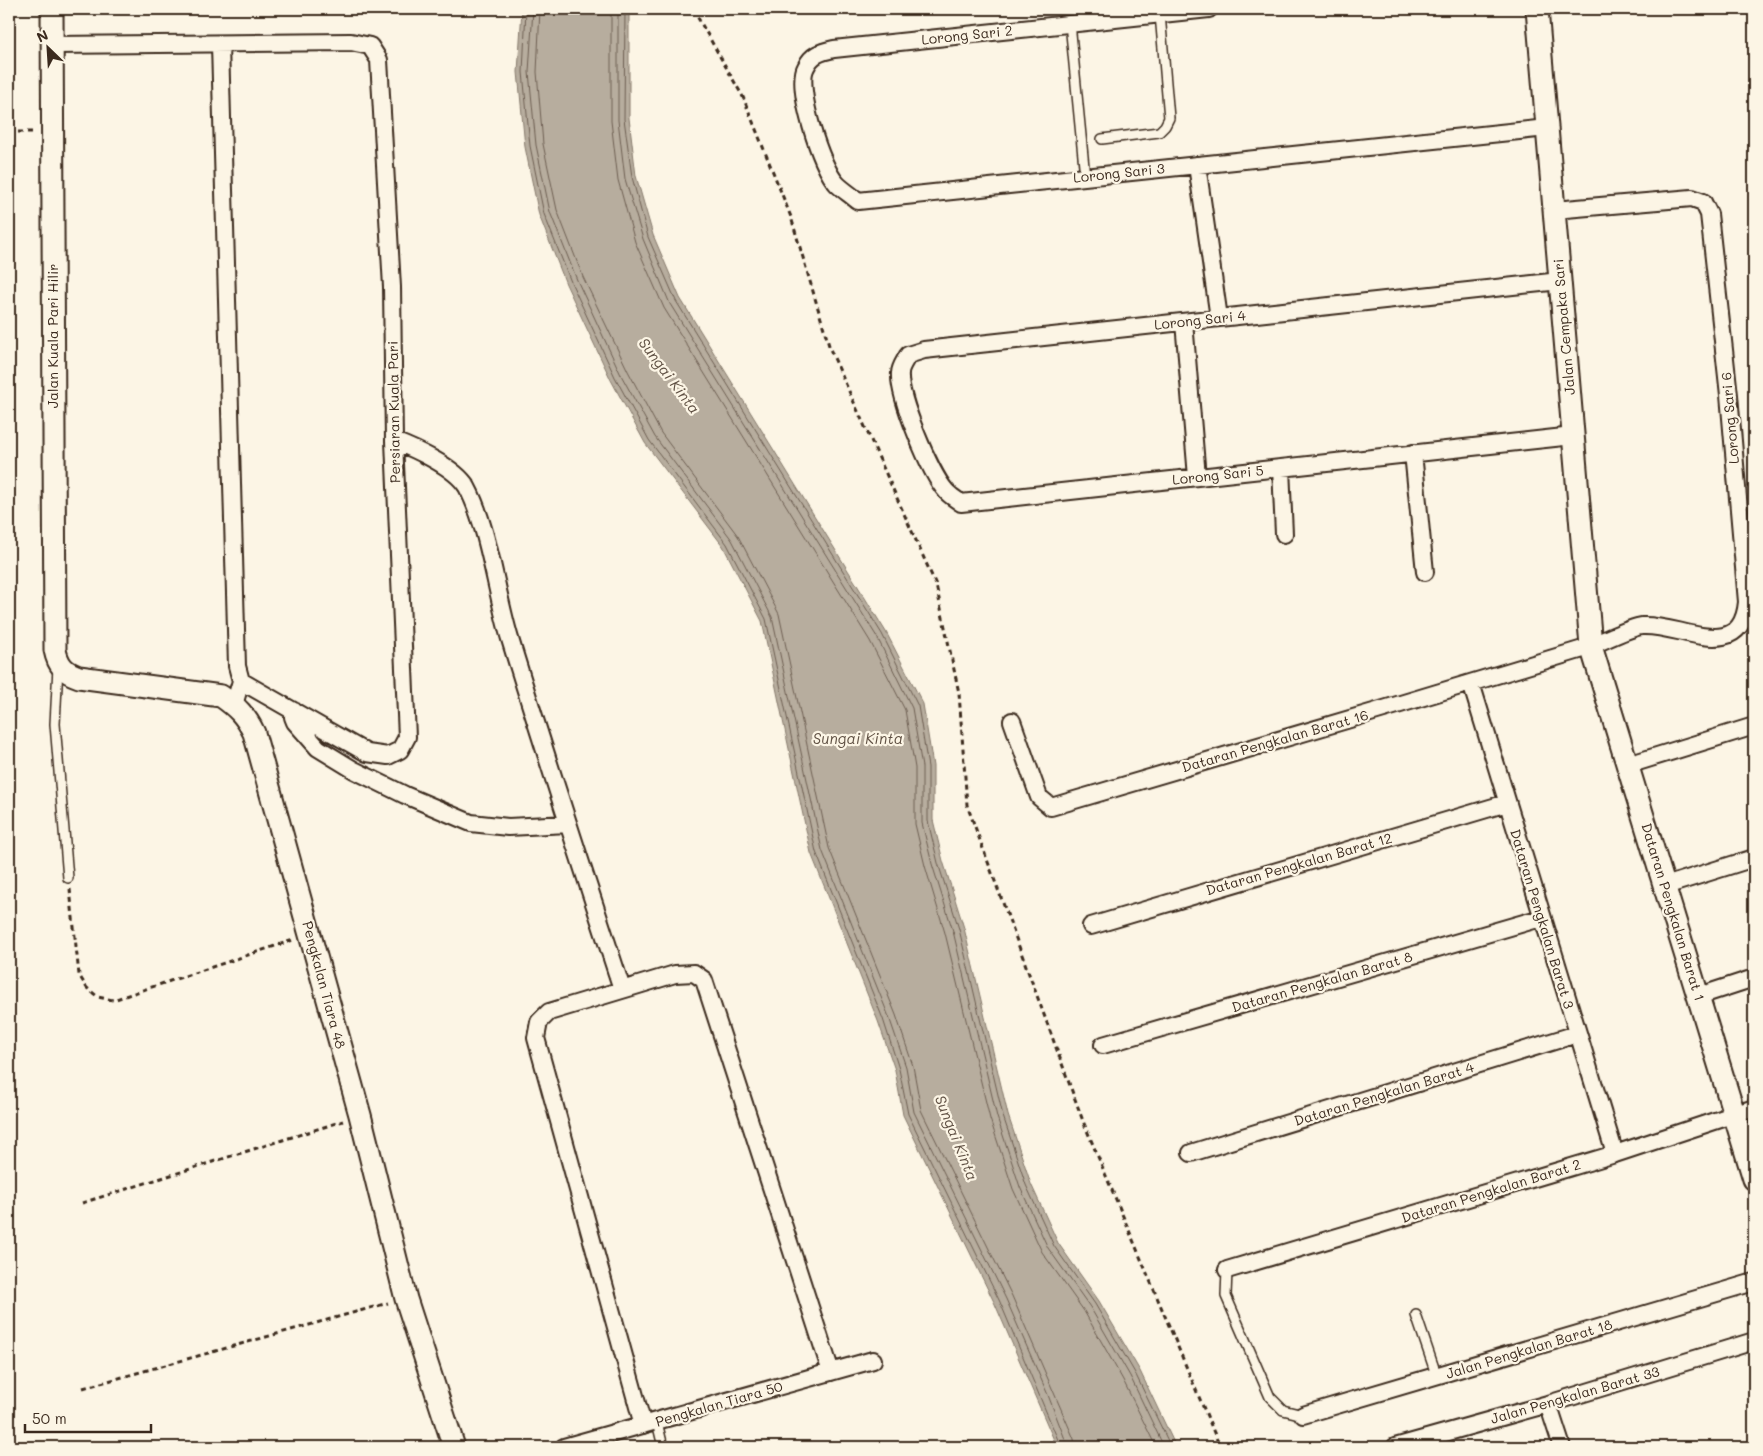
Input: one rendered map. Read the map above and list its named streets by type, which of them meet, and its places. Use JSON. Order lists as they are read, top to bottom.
{
  "streets": {
    "street": [
      "Lorong Sari 2",
      "Lorong Sari 3",
      "Lorong Sari 4",
      "Jalan Cempaka Sari",
      "Jalan Kuala Pari Hilir",
      "Persiaran Kuala Pari",
      "Lorong Sari 6",
      "Lorong Sari 5",
      "Dataran Pengkalan Barat 16",
      "Dataran Pengkalan Barat 12",
      "Dataran Pengkalan Barat 1",
      "Dataran Pengkalan Barat 3",
      "Dataran Pengkalan Barat 8",
      "Pengkalan Tiara 48",
      "Dataran Pengkalan Barat 4",
      "Dataran Pengkalan Barat 2",
      "Jalan Pengkalan Barat 18",
      "Jalan Pengkalan Barat 33",
      "Pengkalan Tiara 50"
    ]
  },
  "crossings": [
    ["Lorong Sari 2", "Lorong Sari 3"],
    ["Lorong Sari 3", "Jalan Cempaka Sari"],
    ["Lorong Sari 4", "Jalan Cempaka Sari"],
    ["Lorong Sari 4", "Lorong Sari 5"],
    ["Jalan Cempaka Sari", "Lorong Sari 6"],
    ["Jalan Cempaka Sari", "Lorong Sari 5"],
    ["Jalan Cempaka Sari", "Dataran Pengkalan Barat 16"],
    ["Jalan Cempaka Sari", "Dataran Pengkalan Barat 1"],
    ["Jalan Kuala Pari Hilir", "Persiaran Kuala Pari"],
    ["Jalan Kuala Pari Hilir", "Pengkalan Tiara 48"],
    ["Lorong Sari 6", "Dataran Pengkalan Barat 16"],
    ["Lorong Sari 6", "Dataran Pengkalan Barat 1"],
    ["Dataran Pengkalan Barat 16", "Dataran Pengkalan Barat 1"],
    ["Dataran Pengkalan Barat 16", "Dataran Pengkalan Barat 3"],
    ["Dataran Pengkalan Barat 12", "Dataran Pengkalan Barat 3"],
    ["Dataran Pengkalan Barat 1", "Dataran Pengkalan Barat 2"],
    ["Dataran Pengkalan Barat 3", "Dataran Pengkalan Barat 8"],
    ["Dataran Pengkalan Barat 3", "Dataran Pengkalan Barat 4"],
    ["Dataran Pengkalan Barat 3", "Dataran Pengkalan Barat 2"]
  ],
  "water": ["Sungai Kinta"],
  "scale_bar": "50 m",
  "north": "top left"
}
